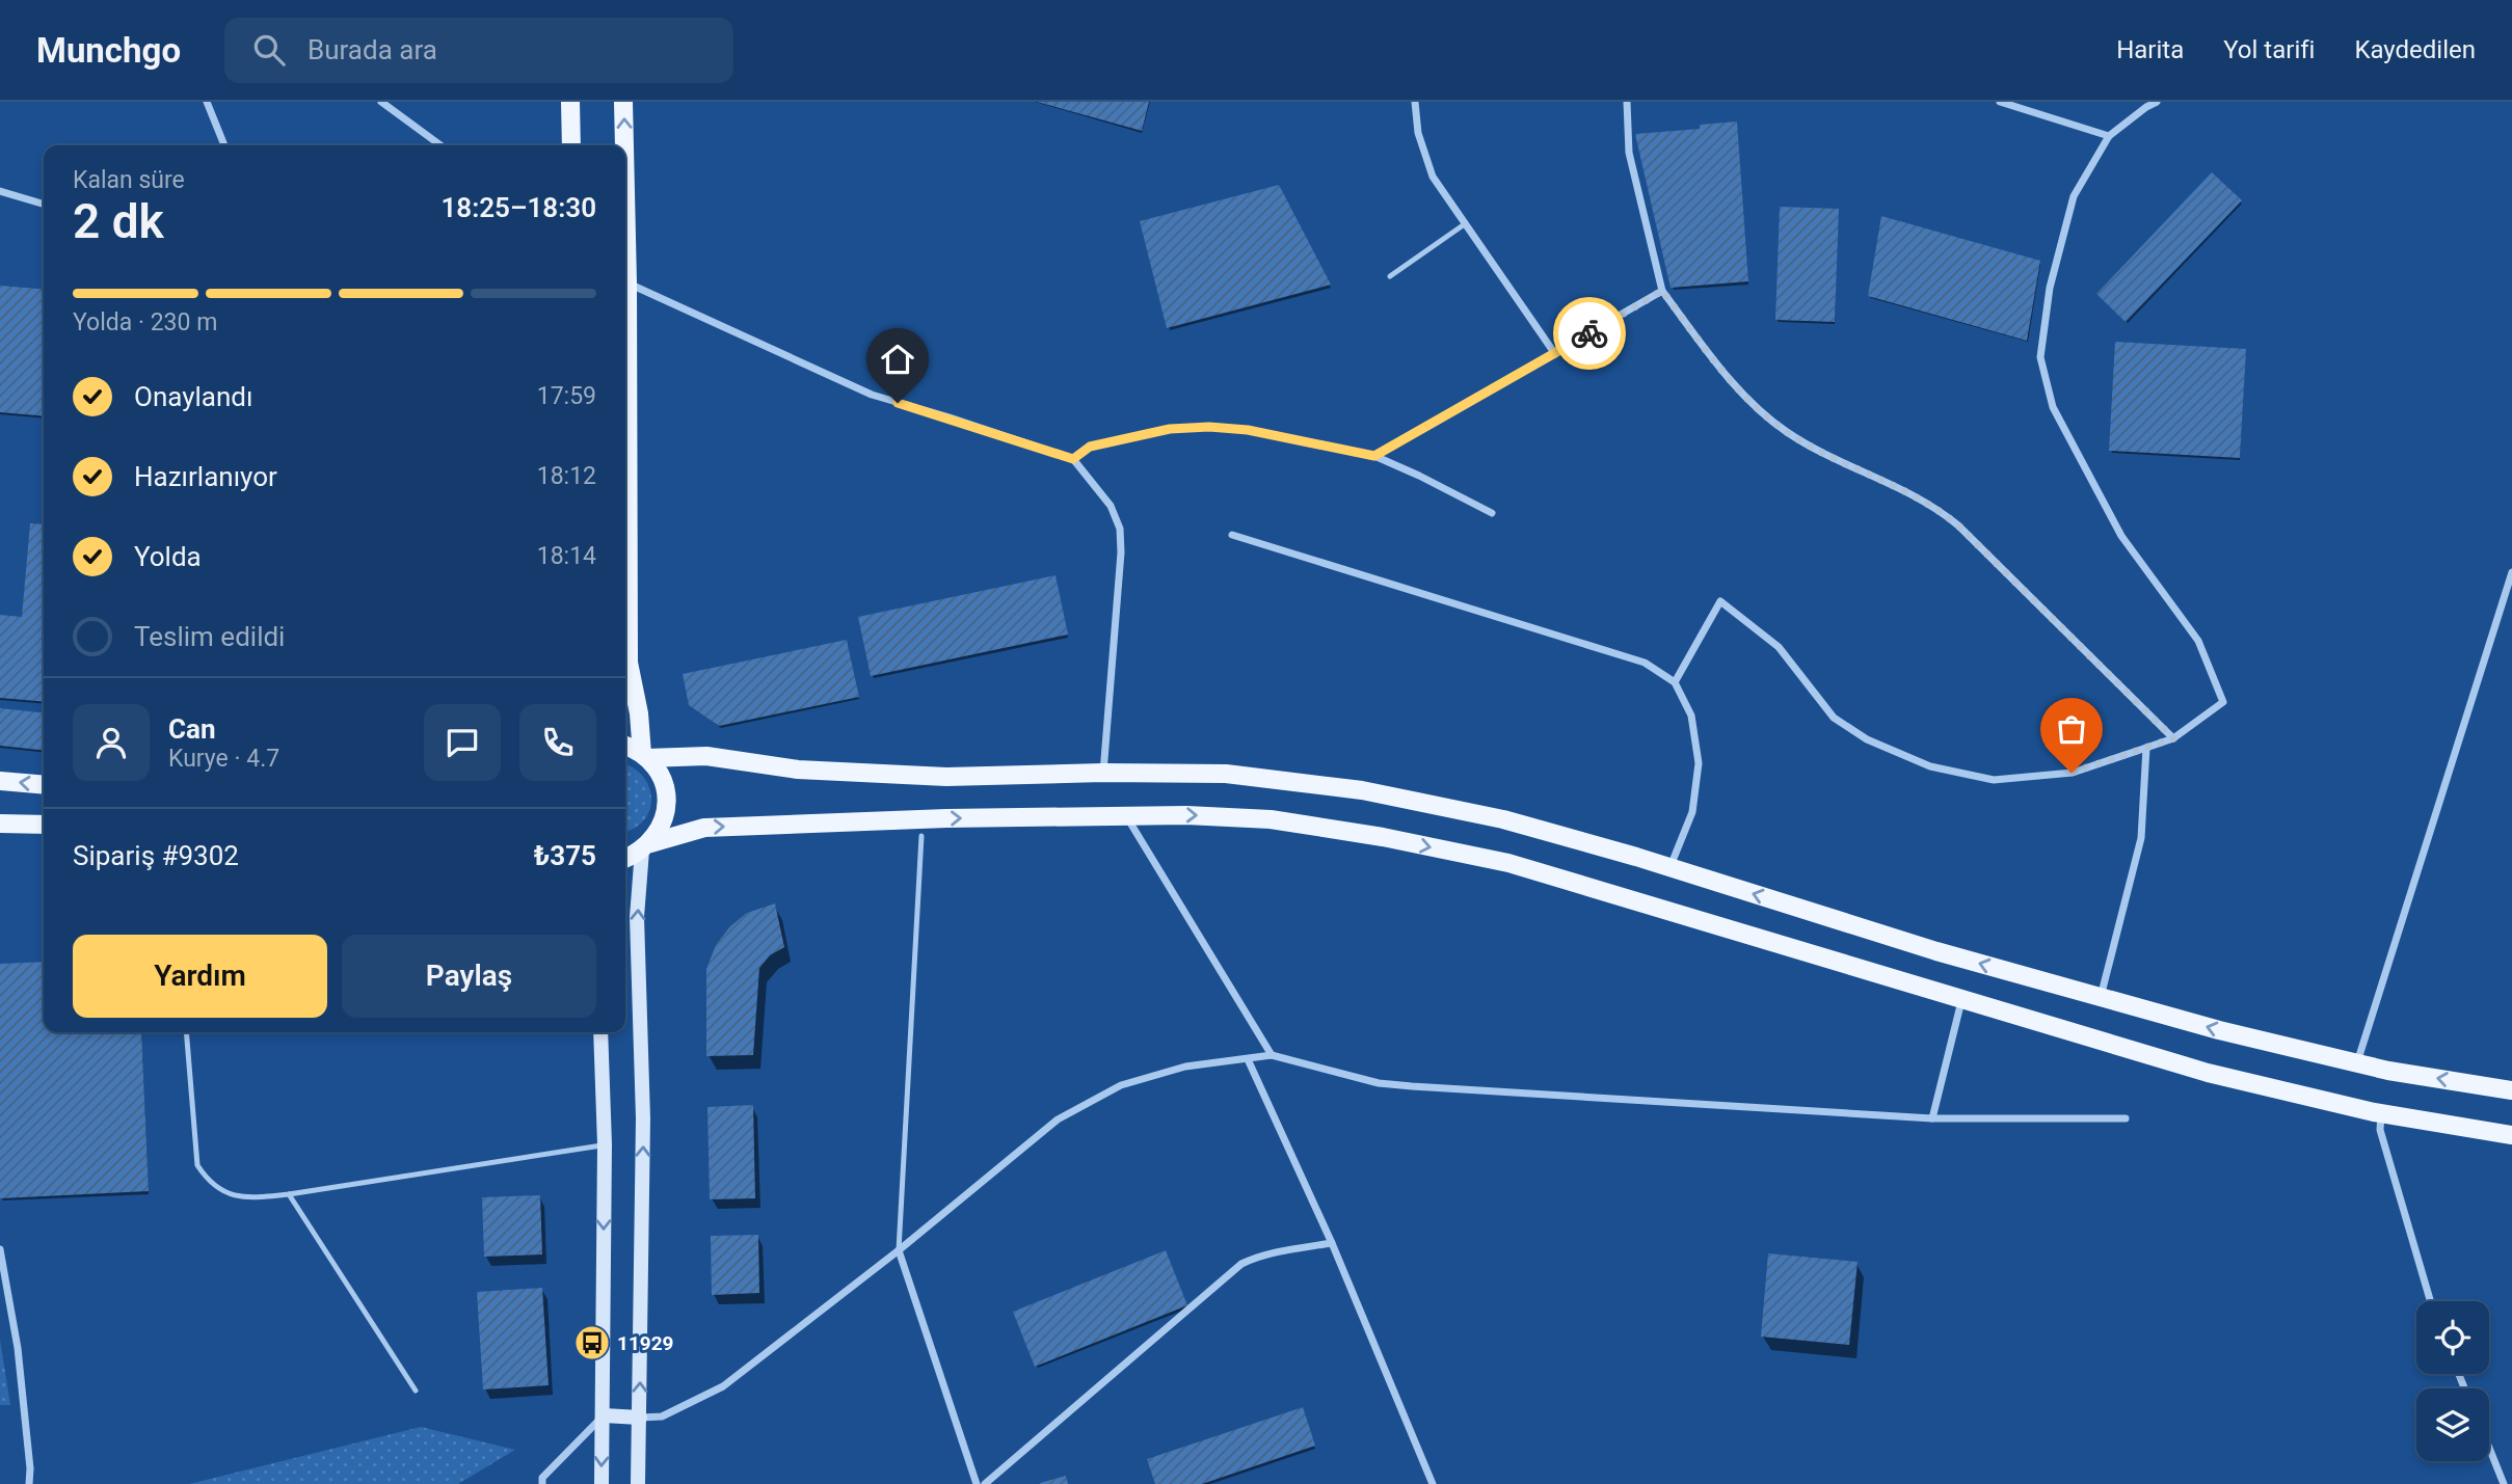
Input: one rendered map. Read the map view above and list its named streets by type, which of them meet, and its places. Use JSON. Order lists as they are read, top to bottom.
{
  "places": {
    "bus stop": ["11929"]
  },
  "page": {
    "header": "Munchgo",
    "search": "Burada ara",
    "nav": ["Harita", "Yol tarifi", "Kaydedilen"],
    "heading": ["2 dk", "Kalan süre", "18:25–18:30"],
    "panel": [
      "Can",
      "Kurye · 4.7",
      "Sipariş #9302",
      "₺375"
    ],
    "bar": "Yolda · 230 m",
    "list": [
      ["Onaylandı", "17:59"],
      ["Hazırlanıyor", "18:12"],
      ["Yolda", "18:14"],
      "Teslim edildi"
    ],
    "buttons": ["Yardım", "Paylaş"]
  }
}
